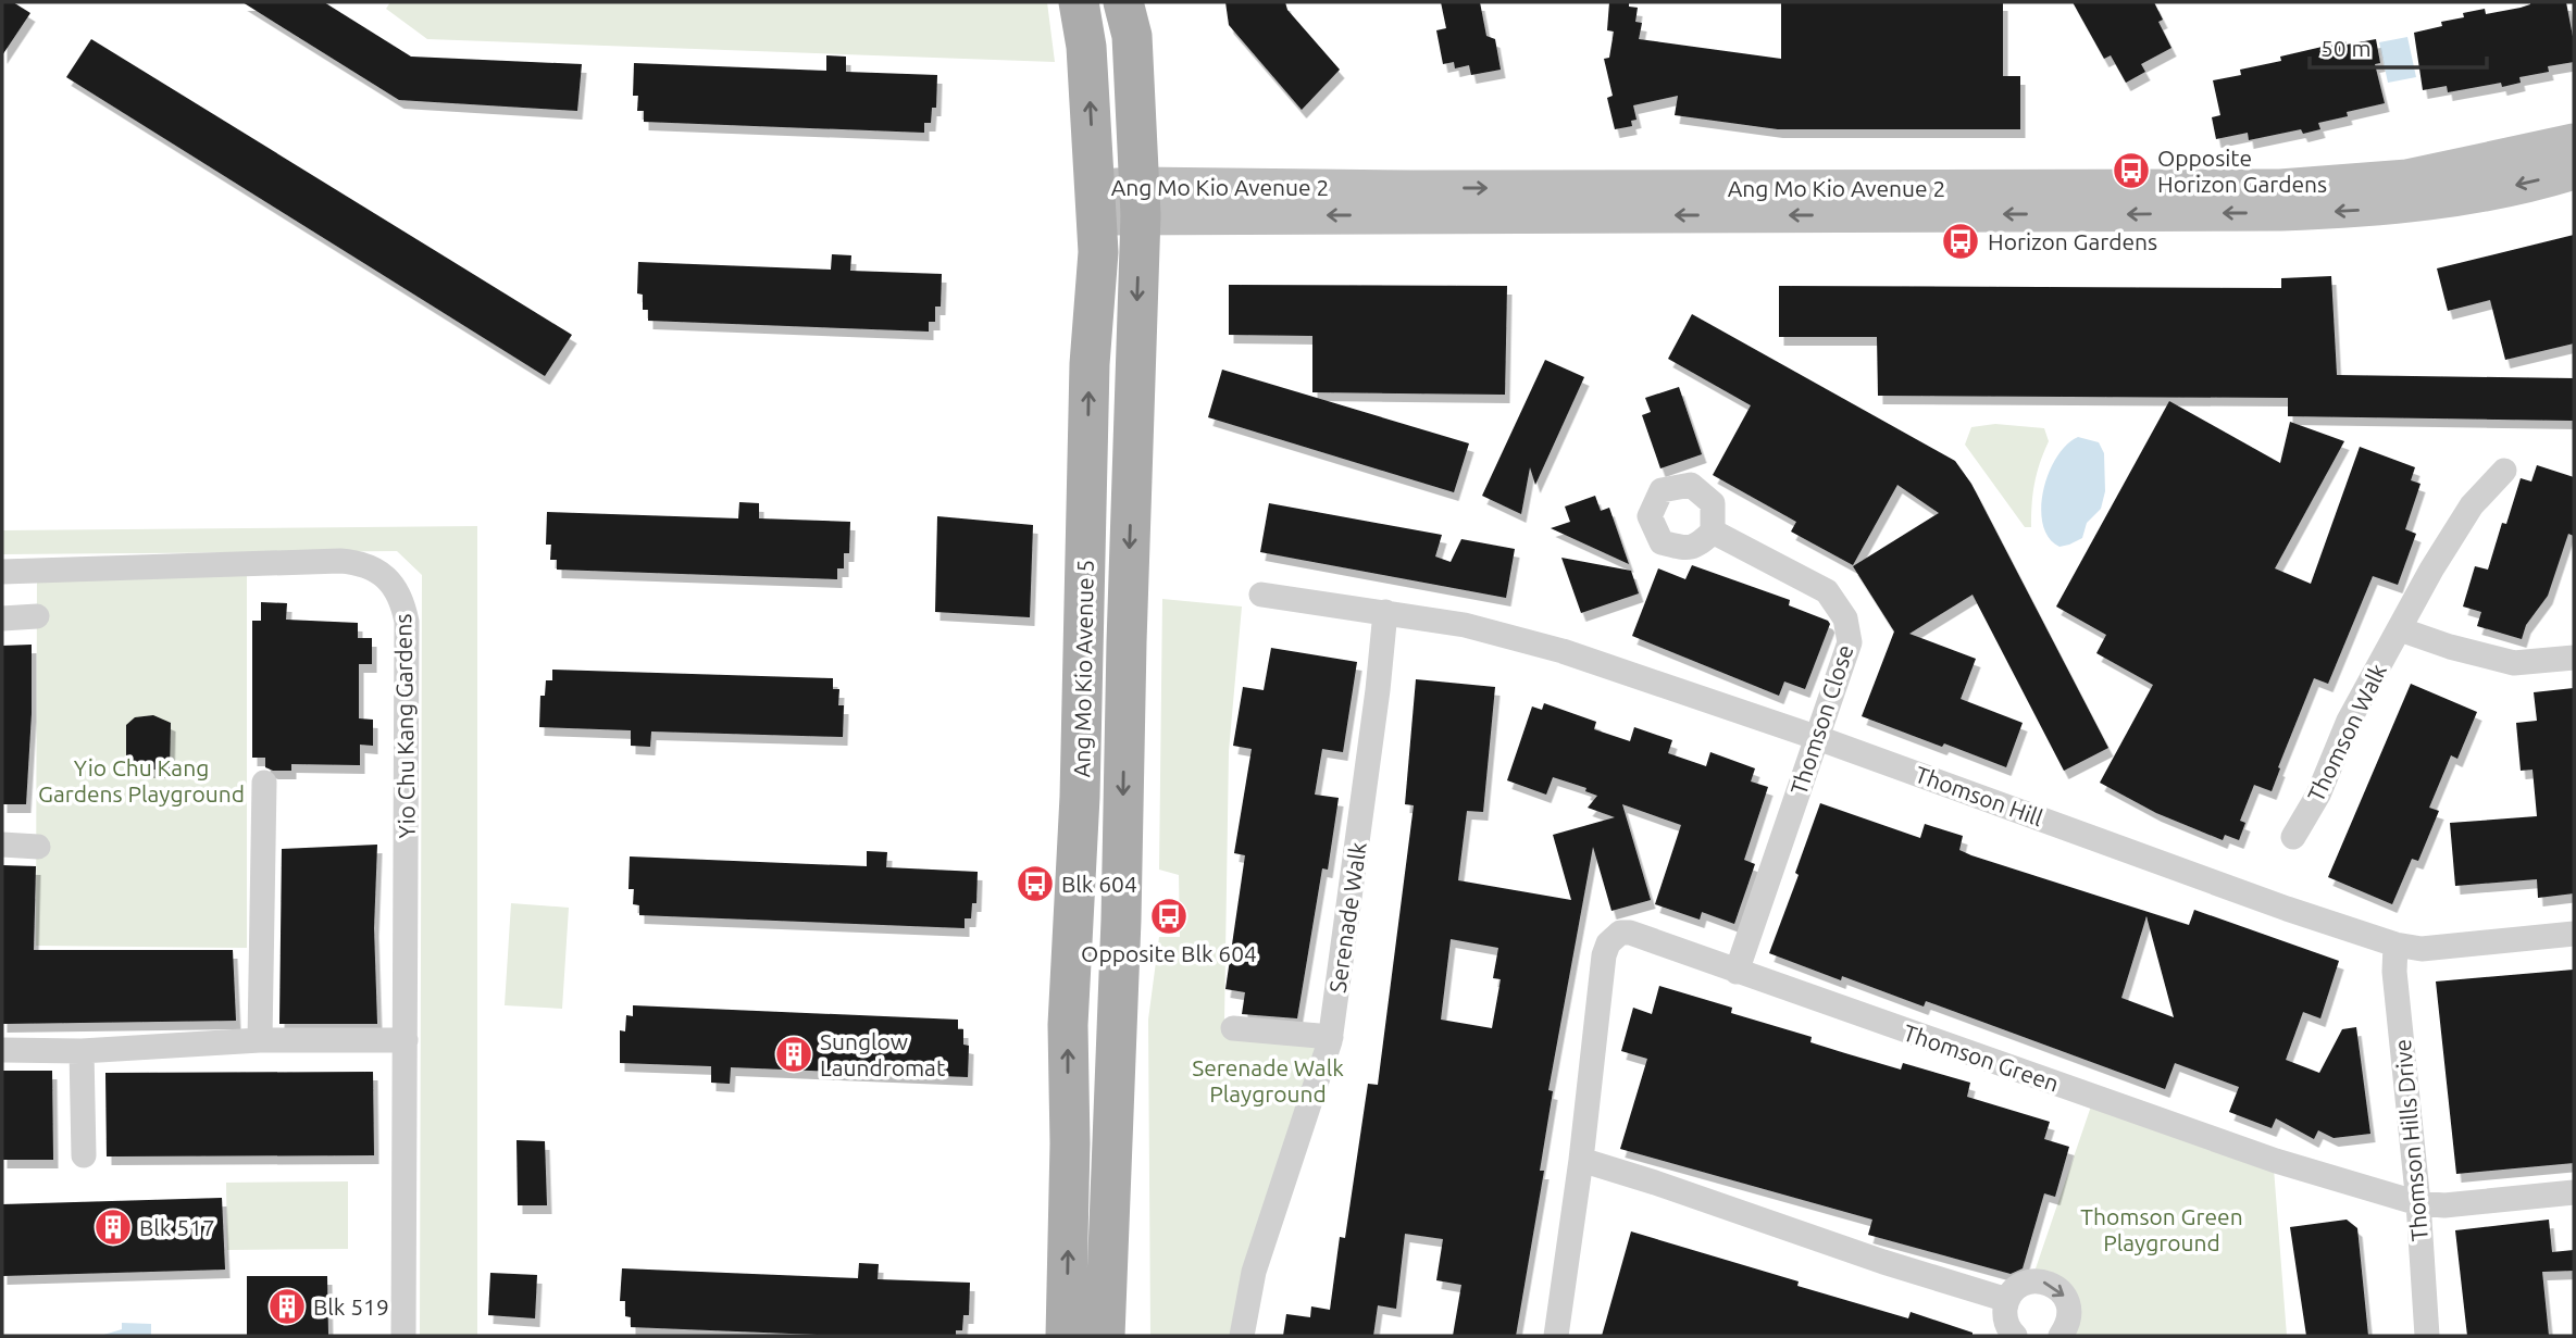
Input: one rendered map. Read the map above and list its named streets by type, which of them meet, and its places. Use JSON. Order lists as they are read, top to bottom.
{
  "streets": {
    "main road": ["Ang Mo Kio Avenue 2", "Ang Mo Kio Avenue 5"],
    "street": [
      "Thomson Close",
      "Yio Chu Kang Gardens",
      "Thomson Walk",
      "Thomson Hill",
      "Serenade Walk",
      "Thomson Green",
      "Thomson Hills Drive"
    ]
  },
  "crossings": [
    ["Ang Mo Kio Avenue 2", "Ang Mo Kio Avenue 5"],
    ["Thomson Close", "Thomson Hill"],
    ["Thomson Close", "Thomson Green"],
    ["Thomson Hill", "Serenade Walk"],
    ["Thomson Hill", "Thomson Hills Drive"],
    ["Thomson Green", "Thomson Hills Drive"]
  ],
  "parks": ["Yio Chu Kang Gardens Playground", "Serenade Walk Playground", "Thomson Green Playground"],
  "places": {
    "bus stop": [
      "Opposite Horizon Gardens",
      "Horizon Gardens",
      "Blk 604",
      "Opposite Blk 604"
    ],
    "building": ["Sunglow Laundromat", "Blk 517", "Blk 519"]
  },
  "scale_bar": "50 m"
}
